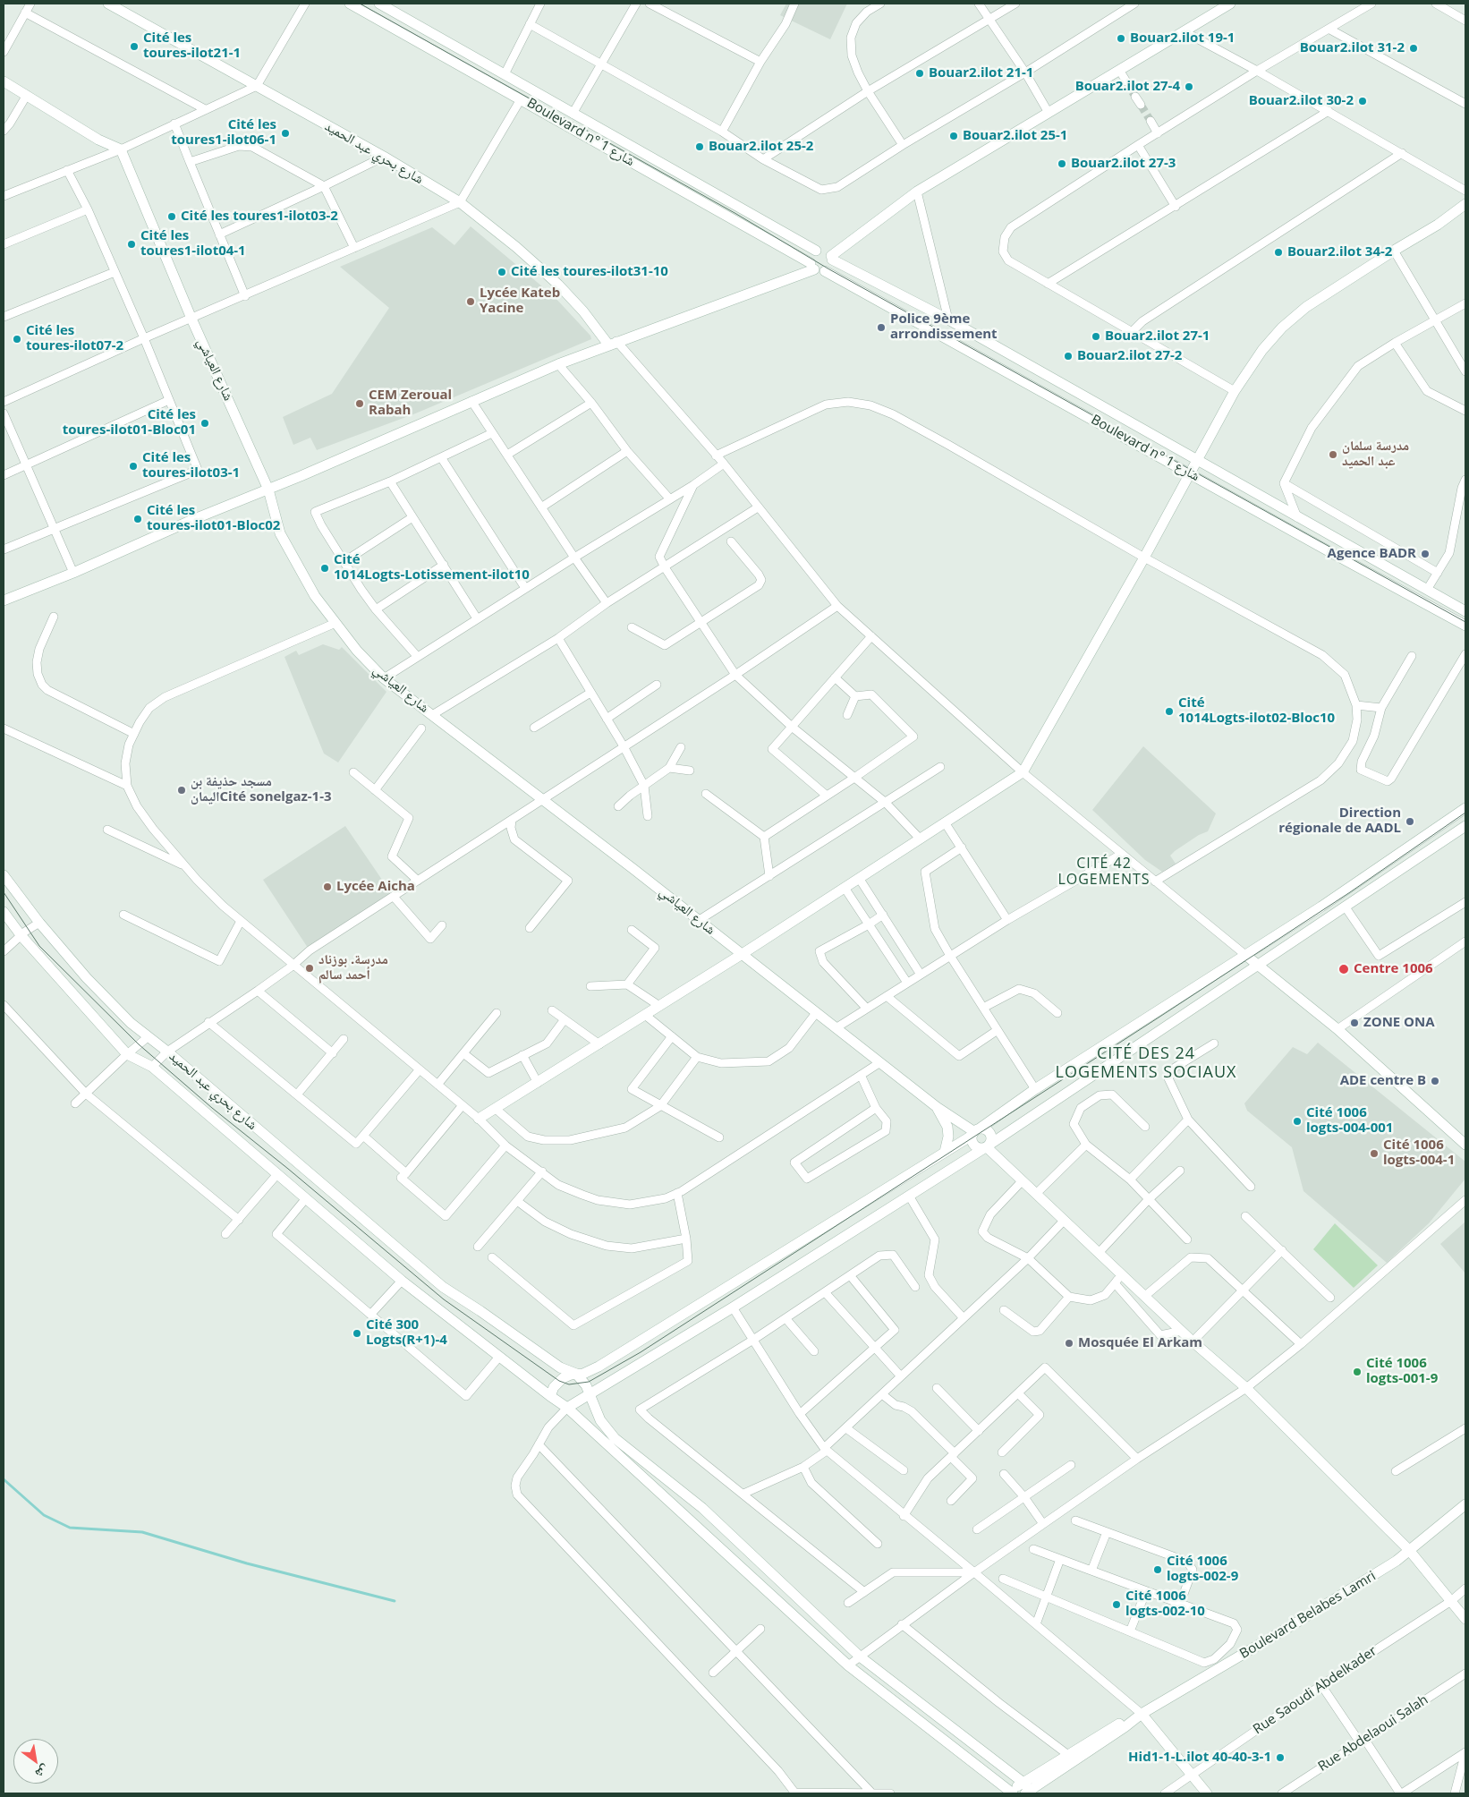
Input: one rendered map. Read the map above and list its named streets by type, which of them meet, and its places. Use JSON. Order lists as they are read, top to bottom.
{
  "streets": {
    "street": [
      "Boulevard n° شارع 1",
      "شارع بحري عبد الحميد",
      "شارع العياشي",
      "Boulevard Belabes Lamri",
      "Rue Saoudi Abdelkader",
      "Rue Abdelaoui Salah"
    ]
  },
  "districts": ["CITÉ 42 LOGEMENTS", "CITÉ DES 24 LOGEMENTS SOCIAUX"],
  "places": [
    "Bouar2.ilot 19-1",
    "Cité les toures-ilot21-1",
    "Bouar2.ilot 31-2",
    "Bouar2.ilot 21-1",
    "Bouar2.ilot 27-4",
    "Bouar2.ilot 30-2",
    "Cité les toures1-ilot06-1",
    "Bouar2.ilot 25-1",
    "Bouar2.ilot 25-2",
    "Bouar2.ilot 27-3",
    "Cité les toures1-ilot03-2",
    "Cité les toures1-ilot04-1",
    "Bouar2.ilot 34-2",
    "Cité les toures-ilot31-10",
    "Lycée Kateb Yacine",
    "Police 9ème arrondissement",
    "Bouar2.ilot 27-1",
    "Cité les toures-ilot07-2",
    "Bouar2.ilot 27-2",
    "CEM Zeroual Rabah",
    "Cité les toures-ilot01-Bloc01",
    "مدرسة سلمان عبد الحميد",
    "Cité les toures-ilot03-1",
    "Cité les toures-ilot01-Bloc02",
    "Agence BADR",
    "Cité 1014Logts-Lotissement-ilot10",
    "Cité 1014Logts-ilot02-Bloc10",
    "مسجد حذيفة بن اليمانCité sonelgaz-1-3",
    "Direction régionale de AADL",
    "Lycée Aicha",
    "مدرسة. بوزناد أحمد سالم",
    "Centre 1006",
    "ZONE ONA",
    "ADE centre B",
    "Cité 1006 logts-004-001",
    "Cité 1006 logts-004-1",
    "Cité 300 Logts(R+1)-4",
    "Mosquée El Arkam",
    "Cité 1006 logts-001-9",
    "Cité 1006 logts-002-9",
    "Cité 1006 logts-002-10",
    "Hid1-1-L.ilot 40-40-3-1"
  ],
  "north": "bottom right"
}
